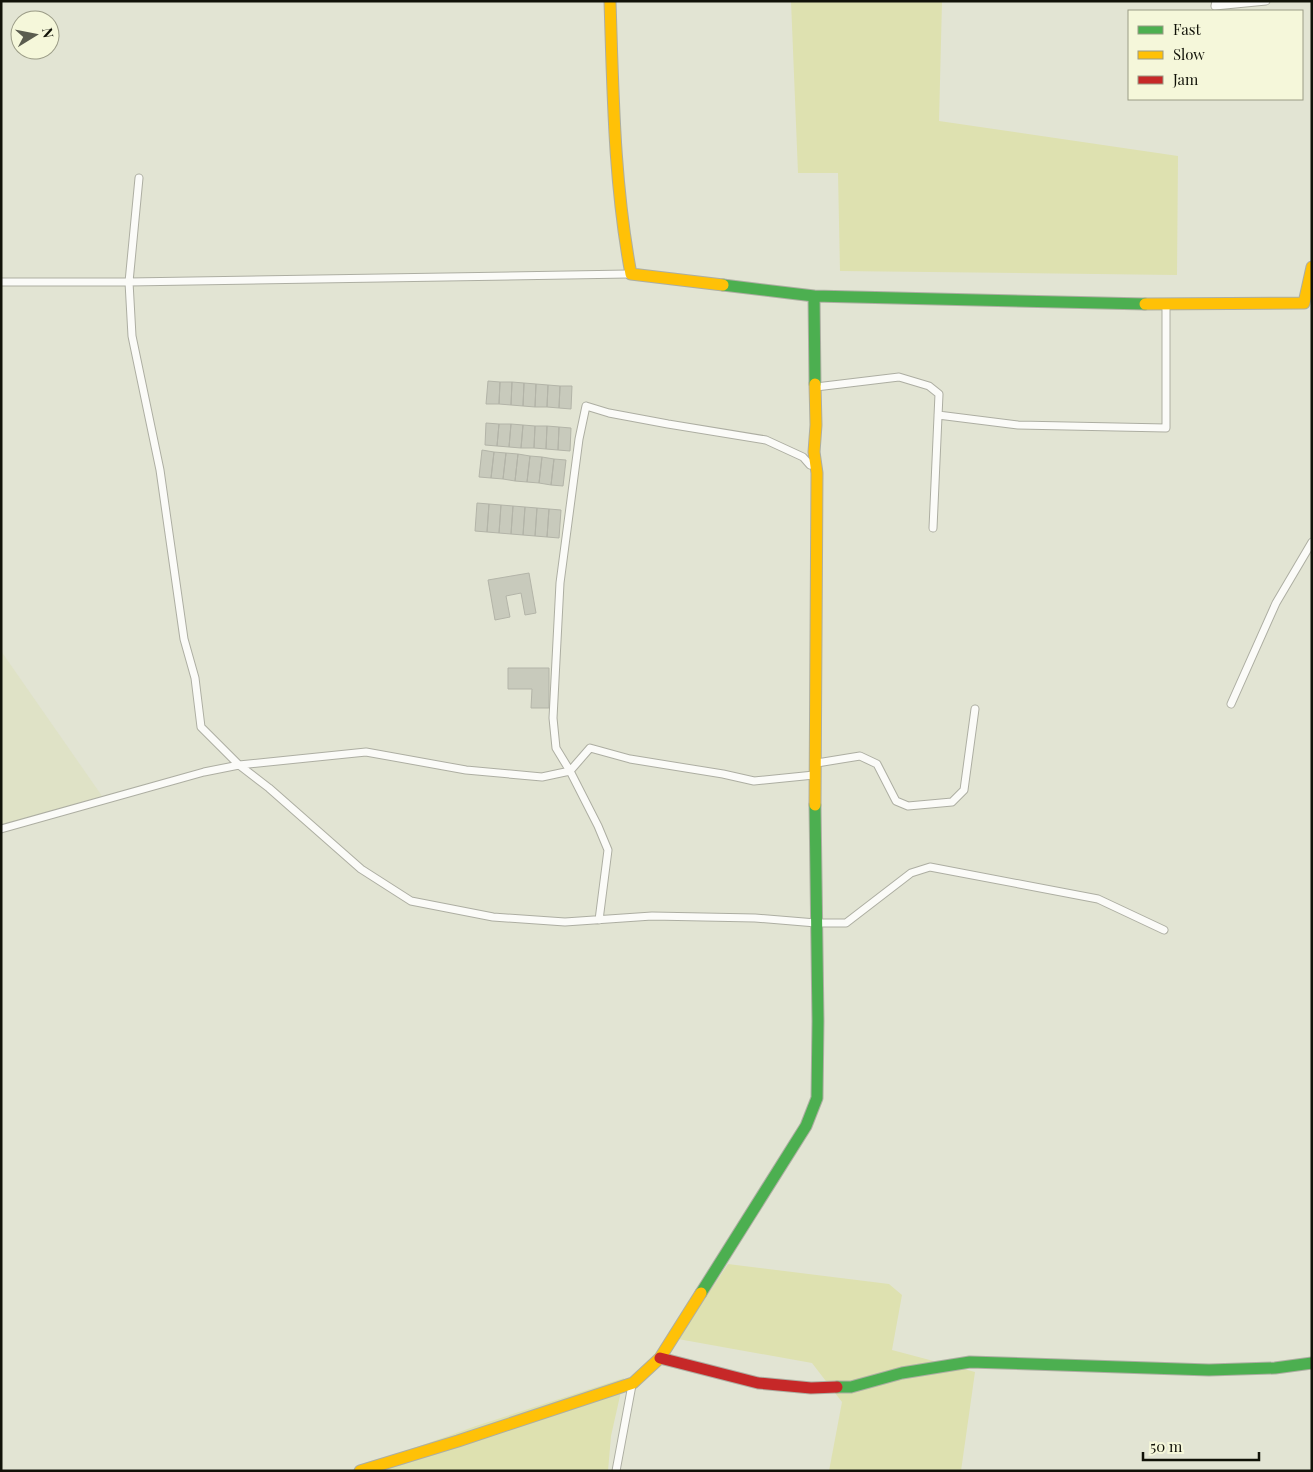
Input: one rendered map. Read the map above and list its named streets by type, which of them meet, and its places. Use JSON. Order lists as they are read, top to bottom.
{
  "legend": ["Fast", "Slow", "Jam"],
  "scale_bar": "50 m",
  "north": "right"
}
